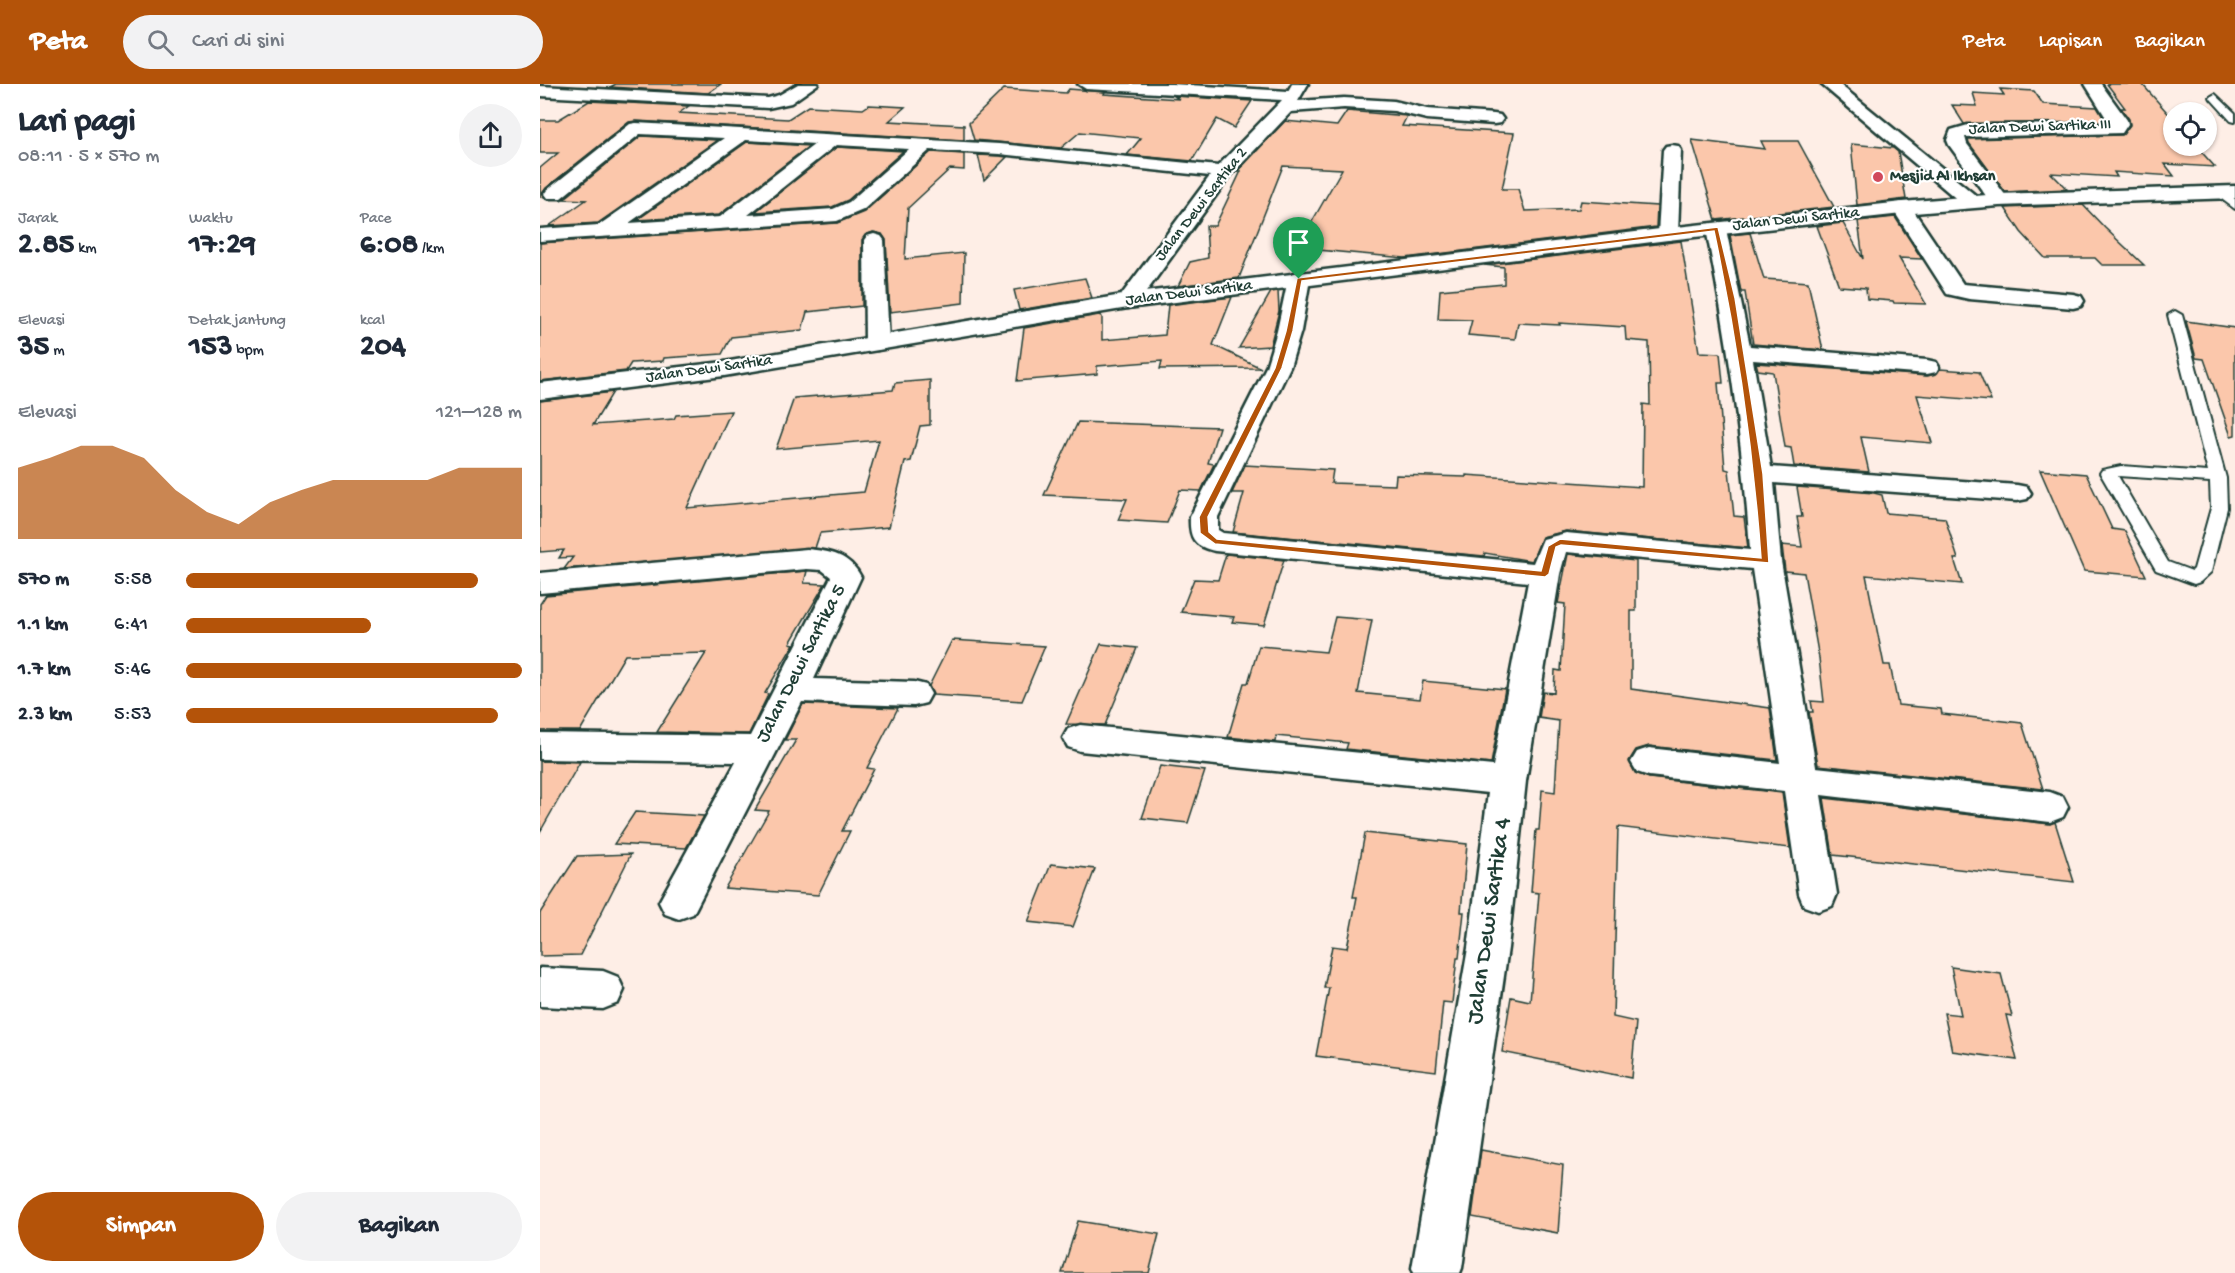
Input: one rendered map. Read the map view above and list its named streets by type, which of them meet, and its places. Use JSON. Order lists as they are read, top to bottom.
{
  "streets": {
    "street": [
      "Jalan Dewi Sartika III",
      "Jalan Dewi Sartika 2",
      "Jalan Dewi Sartika",
      "Jalan Dewi Sartika 5",
      "Jalan Dewi Sartika 4"
    ]
  },
  "crossings": [
    ["Jalan Dewi Sartika III", "Jalan Dewi Sartika"],
    ["Jalan Dewi Sartika 2", "Jalan Dewi Sartika"]
  ],
  "places": ["Mesjid Al Ikhsan"],
  "page": {
    "header": "Peta",
    "search": "Cari di sini",
    "nav": ["Peta", "Lapisan", "Bagikan"],
    "heading": ["Lari pagi", "08:11 · 5 × 570 m"],
    "stats": [
      ["Jarak", "2.85 km"],
      ["Waktu", "17:29"],
      ["Pace", "6:08 /km"],
      ["Elevasi", "35 m"],
      ["Detak jantung", "153 bpm"],
      ["kcal", "204"]
    ],
    "chart": ["Elevasi", "121–128 m"],
    "list": [
      {
        "name": "570 m",
        "note": "5:58"
      },
      {
        "name": "1.1 km",
        "note": "6:41"
      },
      {
        "name": "1.7 km",
        "note": "5:46"
      },
      {
        "name": "2.3 km",
        "note": "5:53"
      }
    ],
    "buttons": ["Simpan", "Bagikan"]
  }
}
